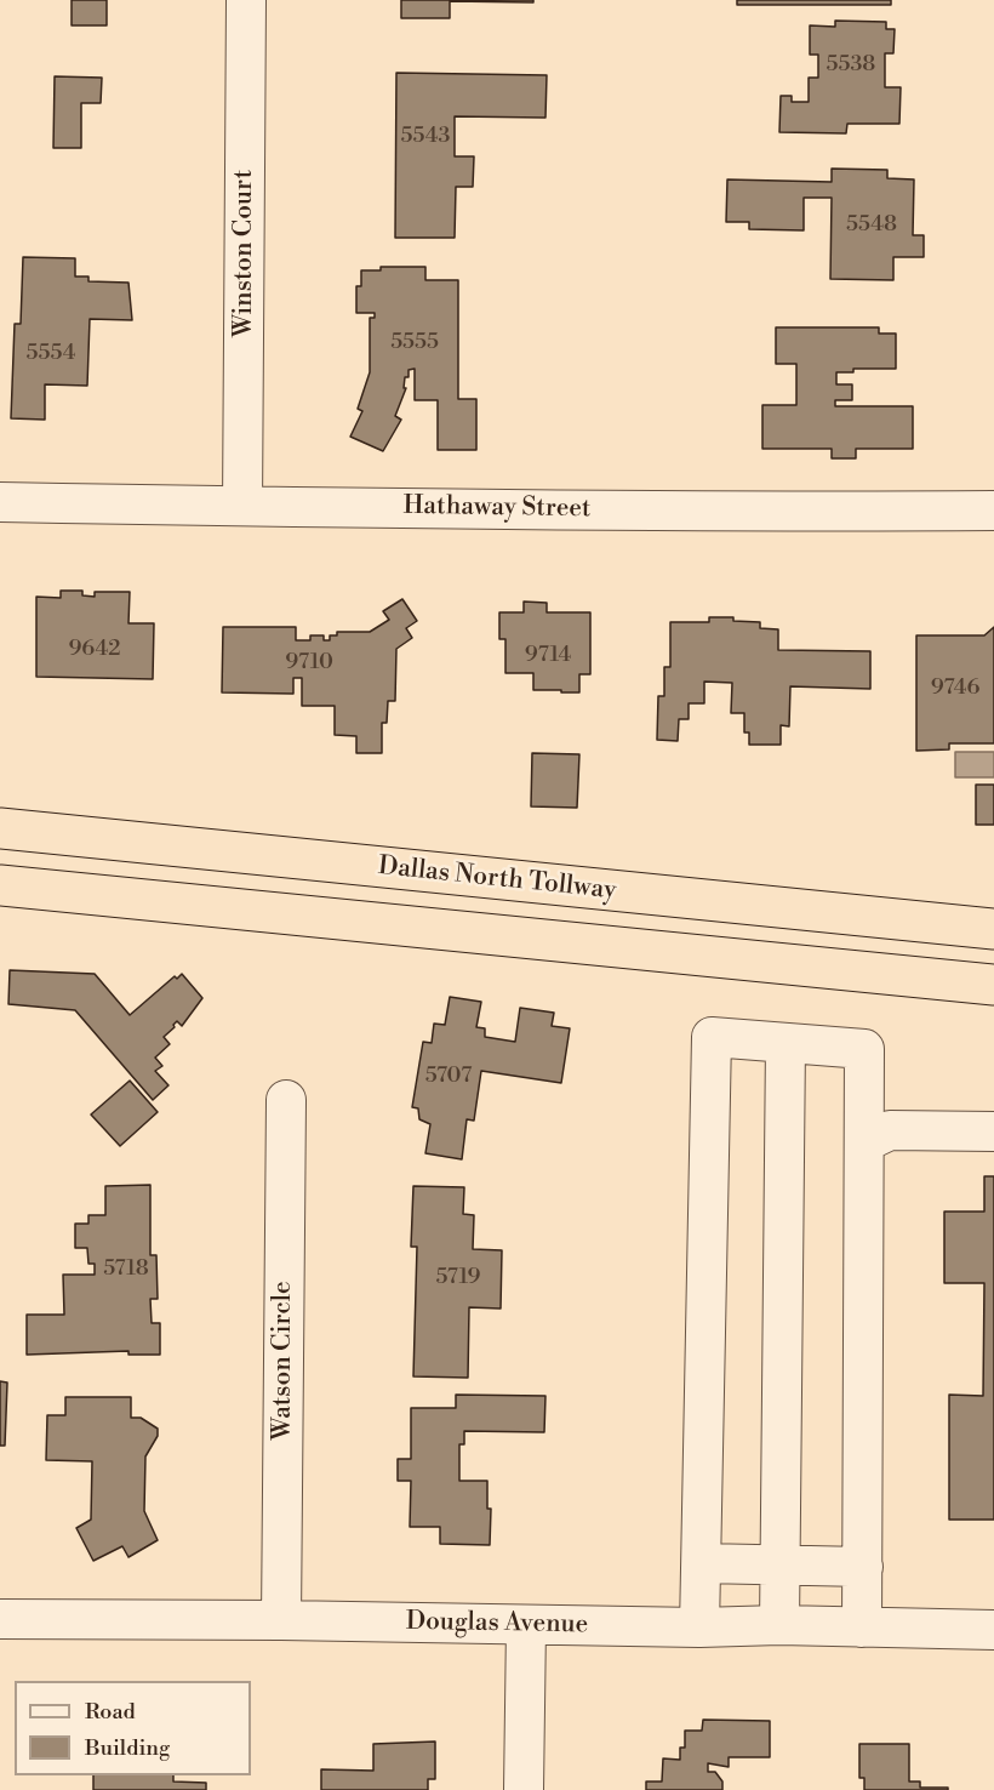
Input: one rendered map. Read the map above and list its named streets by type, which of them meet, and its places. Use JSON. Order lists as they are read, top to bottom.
{
  "streets": {
    "highway": ["Dallas North Tollway"],
    "street": [
      "Winston Court",
      "Hathaway Street",
      "Watson Circle",
      "Douglas Avenue"
    ]
  },
  "crossings": [
    ["Winston Court", "Hathaway Street"],
    ["Watson Circle", "Douglas Avenue"]
  ],
  "house_numbers": [
    "5538",
    "5543",
    "5548",
    "5555",
    "5554",
    "9642",
    "9714",
    "9710",
    "9746",
    "5707",
    "5718",
    "5719"
  ],
  "legend": ["Road", "Building"]
}
